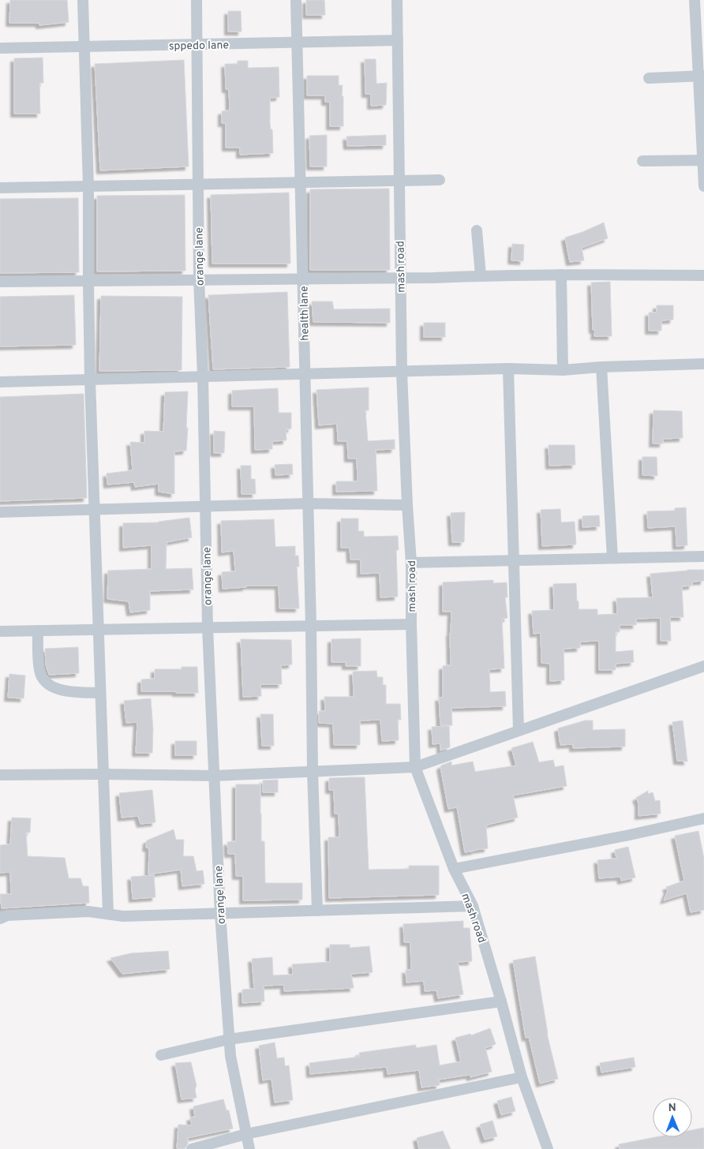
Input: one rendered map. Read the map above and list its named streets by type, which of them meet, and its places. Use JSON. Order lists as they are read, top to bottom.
{
  "streets": {
    "street": [
      "sppedo lane",
      "orange lane",
      "mash road",
      "health lane"
    ]
  },
  "crossings": [
    ["sppedo lane", "orange lane"],
    ["sppedo lane", "mash road"],
    ["sppedo lane", "health lane"]
  ],
  "north": "top"
}
